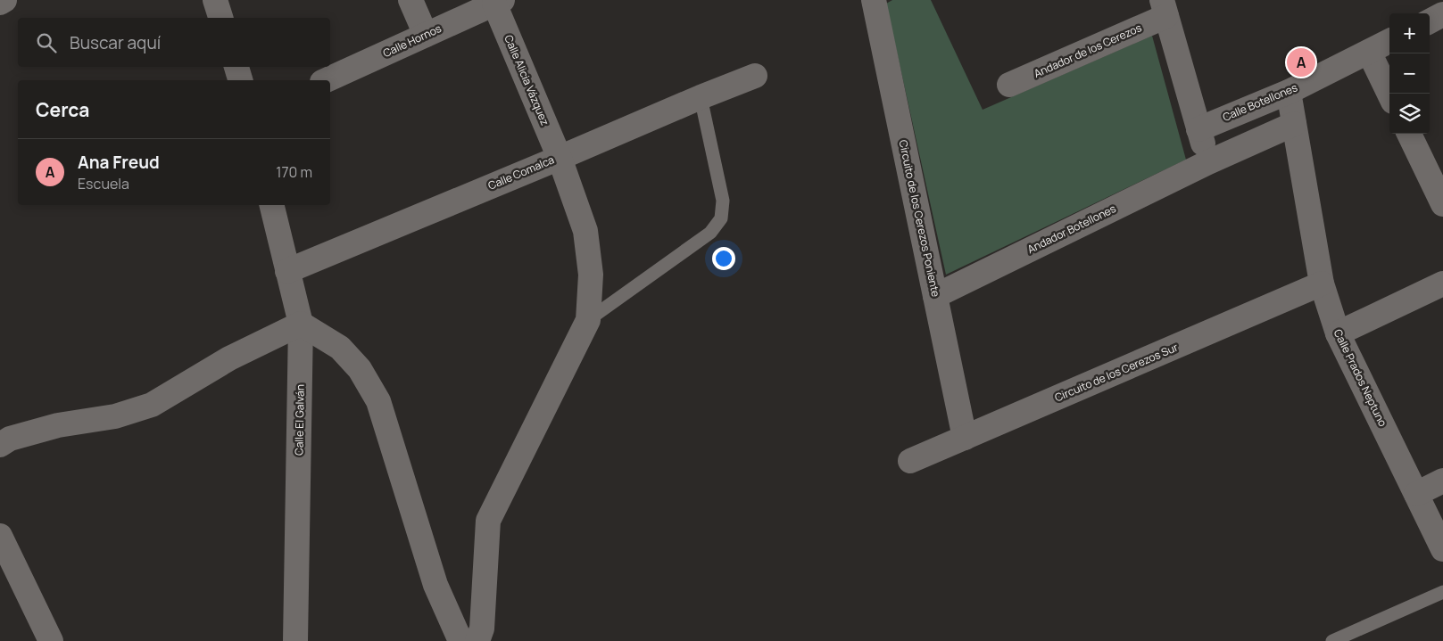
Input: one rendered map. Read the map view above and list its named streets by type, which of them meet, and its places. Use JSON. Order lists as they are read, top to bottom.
{
  "streets": {
    "street": [
      "Calle Hornos",
      "Andador de los Cerezos",
      "Calle Alicia Vázquez",
      "Calle Botellones",
      "Calle Comalca",
      "Circuito de los Cerezos Poniente",
      "Andador Botellones",
      "Circuito de los Cerezos Sur",
      "Calle Prados Neptuno",
      "Calle El Galván"
    ]
  },
  "crossings": [
    ["Calle Hornos", "Calle Alicia Vázquez"],
    ["Calle Alicia Vázquez", "Calle Comalca"],
    ["Calle Botellones", "Calle Prados Neptuno"],
    ["Calle Comalca", "Calle El Galván"],
    ["Circuito de los Cerezos Poniente", "Andador Botellones"],
    ["Circuito de los Cerezos Poniente", "Circuito de los Cerezos Sur"],
    ["Circuito de los Cerezos Sur", "Calle Prados Neptuno"]
  ],
  "page": {
    "map_buttons": ["+", "−"],
    "search": "Buscar aquí",
    "pins": "A",
    "heading": "Cerca",
    "list": [
      {
        "mark": "A",
        "name": "Ana Freud",
        "note": "Escuela",
        "value": "170 m"
      }
    ]
  }
}
